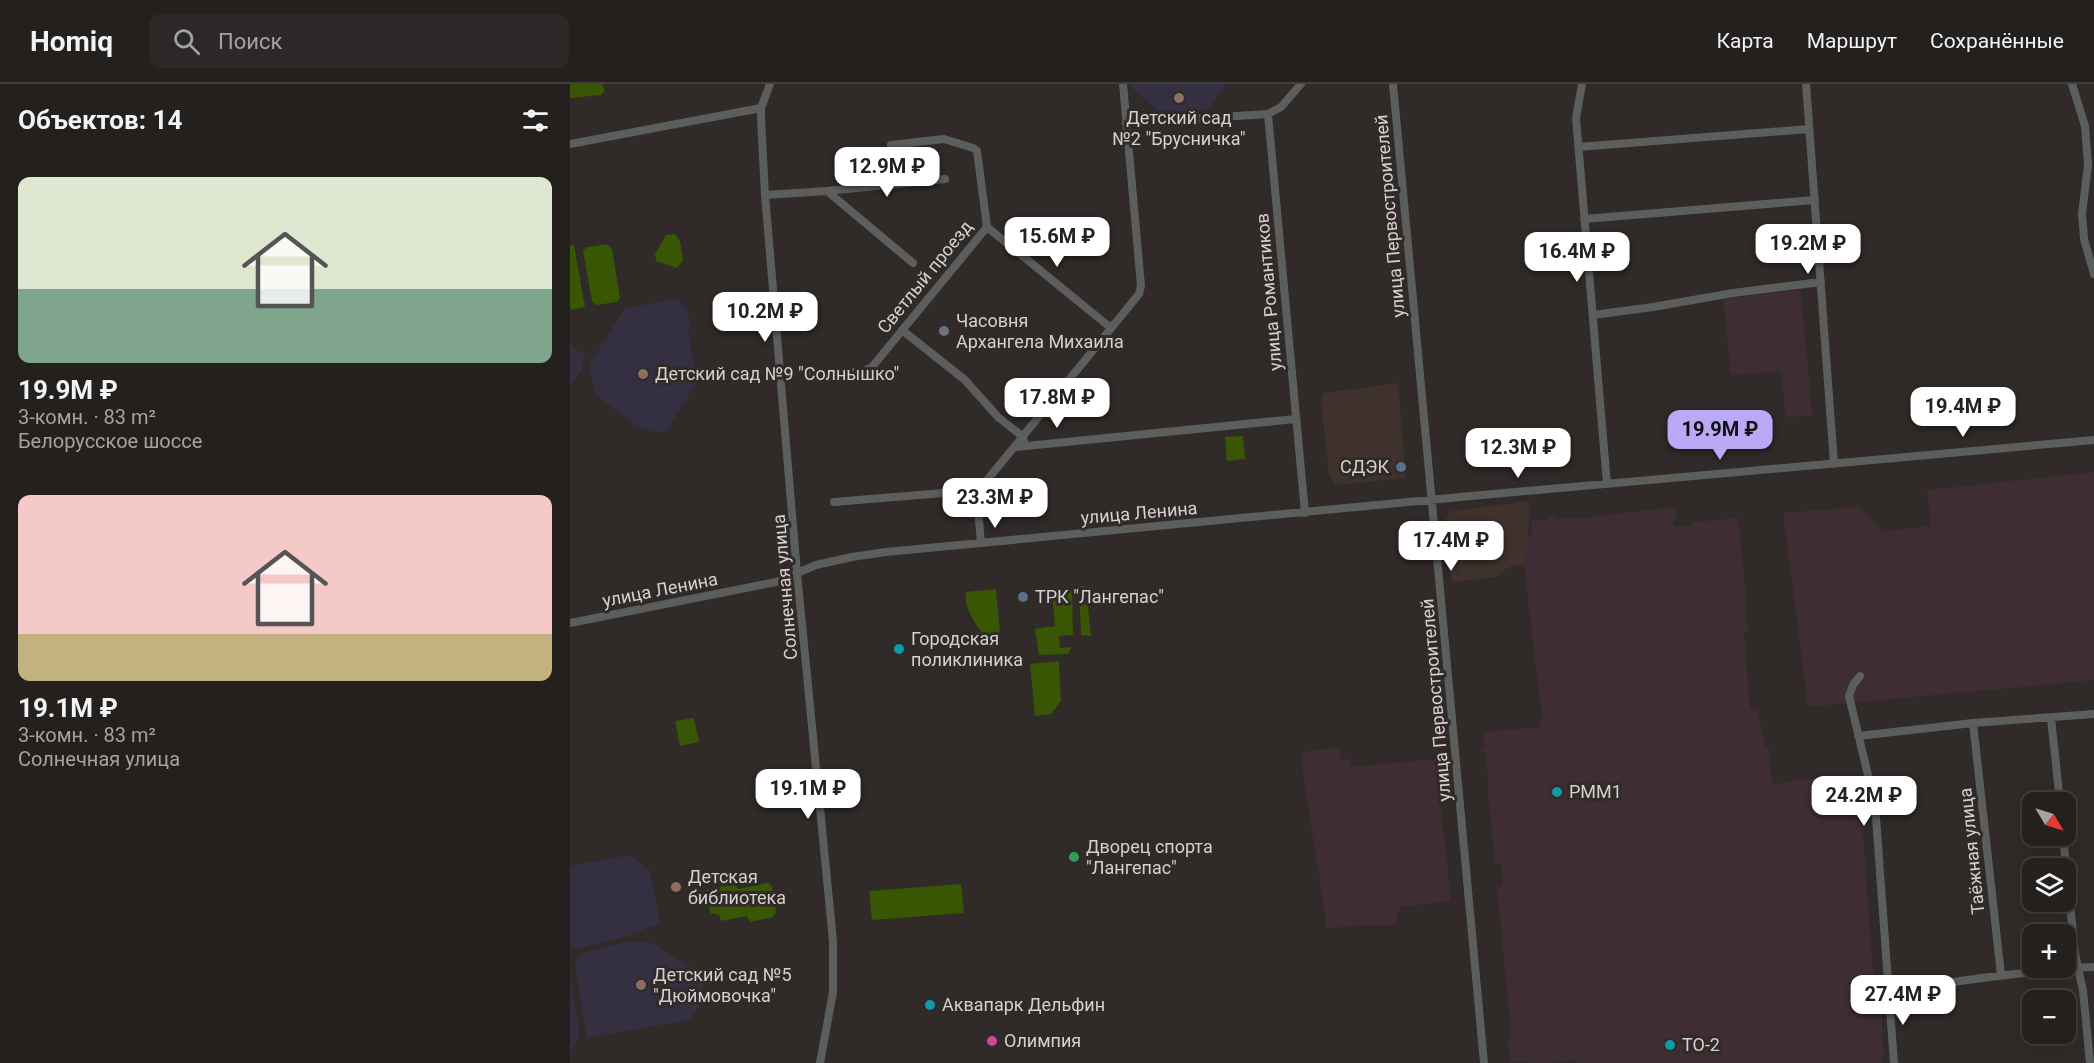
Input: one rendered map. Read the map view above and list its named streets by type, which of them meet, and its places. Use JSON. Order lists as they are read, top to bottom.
{
  "streets": {
    "street": [
      "улица Первостроителей",
      "Светлый проезд",
      "улица Романтиков",
      "улица Ленина",
      "Солнечная улица",
      "Таёжная улица"
    ]
  },
  "crossings": [
    ["улица Первостроителей", "улица Ленина"],
    ["улица Романтиков", "улица Ленина"],
    ["улица Ленина", "Солнечная улица"]
  ],
  "places": [
    "Детский сад №2 \"Брусничка\"",
    "Часовня Архангела Михаила",
    "Детский сад №9 \"Солнышко\"",
    "СДЭК",
    "ТРК \"Лангепас\"",
    "Городская поликлиника",
    "РММ1",
    "Дворец спорта \"Лангепас\"",
    "Детская библиотека",
    "Детский сад №5 \"Дюймовочка\"",
    "Аквапарк Дельфин",
    "Олимпия",
    "ТО-2"
  ],
  "north": "bottom right",
  "page": {
    "header": "Homiq",
    "search": "Поиск",
    "nav": ["Карта", "Маршрут", "Сохранённые"],
    "heading": "Объектов: 14",
    "price": [
      "12.9M ₽",
      "15.6M ₽",
      "19.2M ₽",
      "16.4M ₽",
      "10.2M ₽",
      "17.8M ₽",
      "19.4M ₽",
      "19.9M ₽",
      "12.3M ₽",
      "23.3M ₽",
      "17.4M ₽",
      "19.1M ₽",
      "24.2M ₽",
      "27.4M ₽"
    ],
    "list": [
      {
        "name": "19.9M ₽",
        "note": "3-комн. · 83 m² · Белорусское шоссе"
      },
      {
        "name": "19.1M ₽",
        "note": "3-комн. · 83 m² · Солнечная улица"
      }
    ],
    "map_buttons": ["+", "−"]
  }
}
